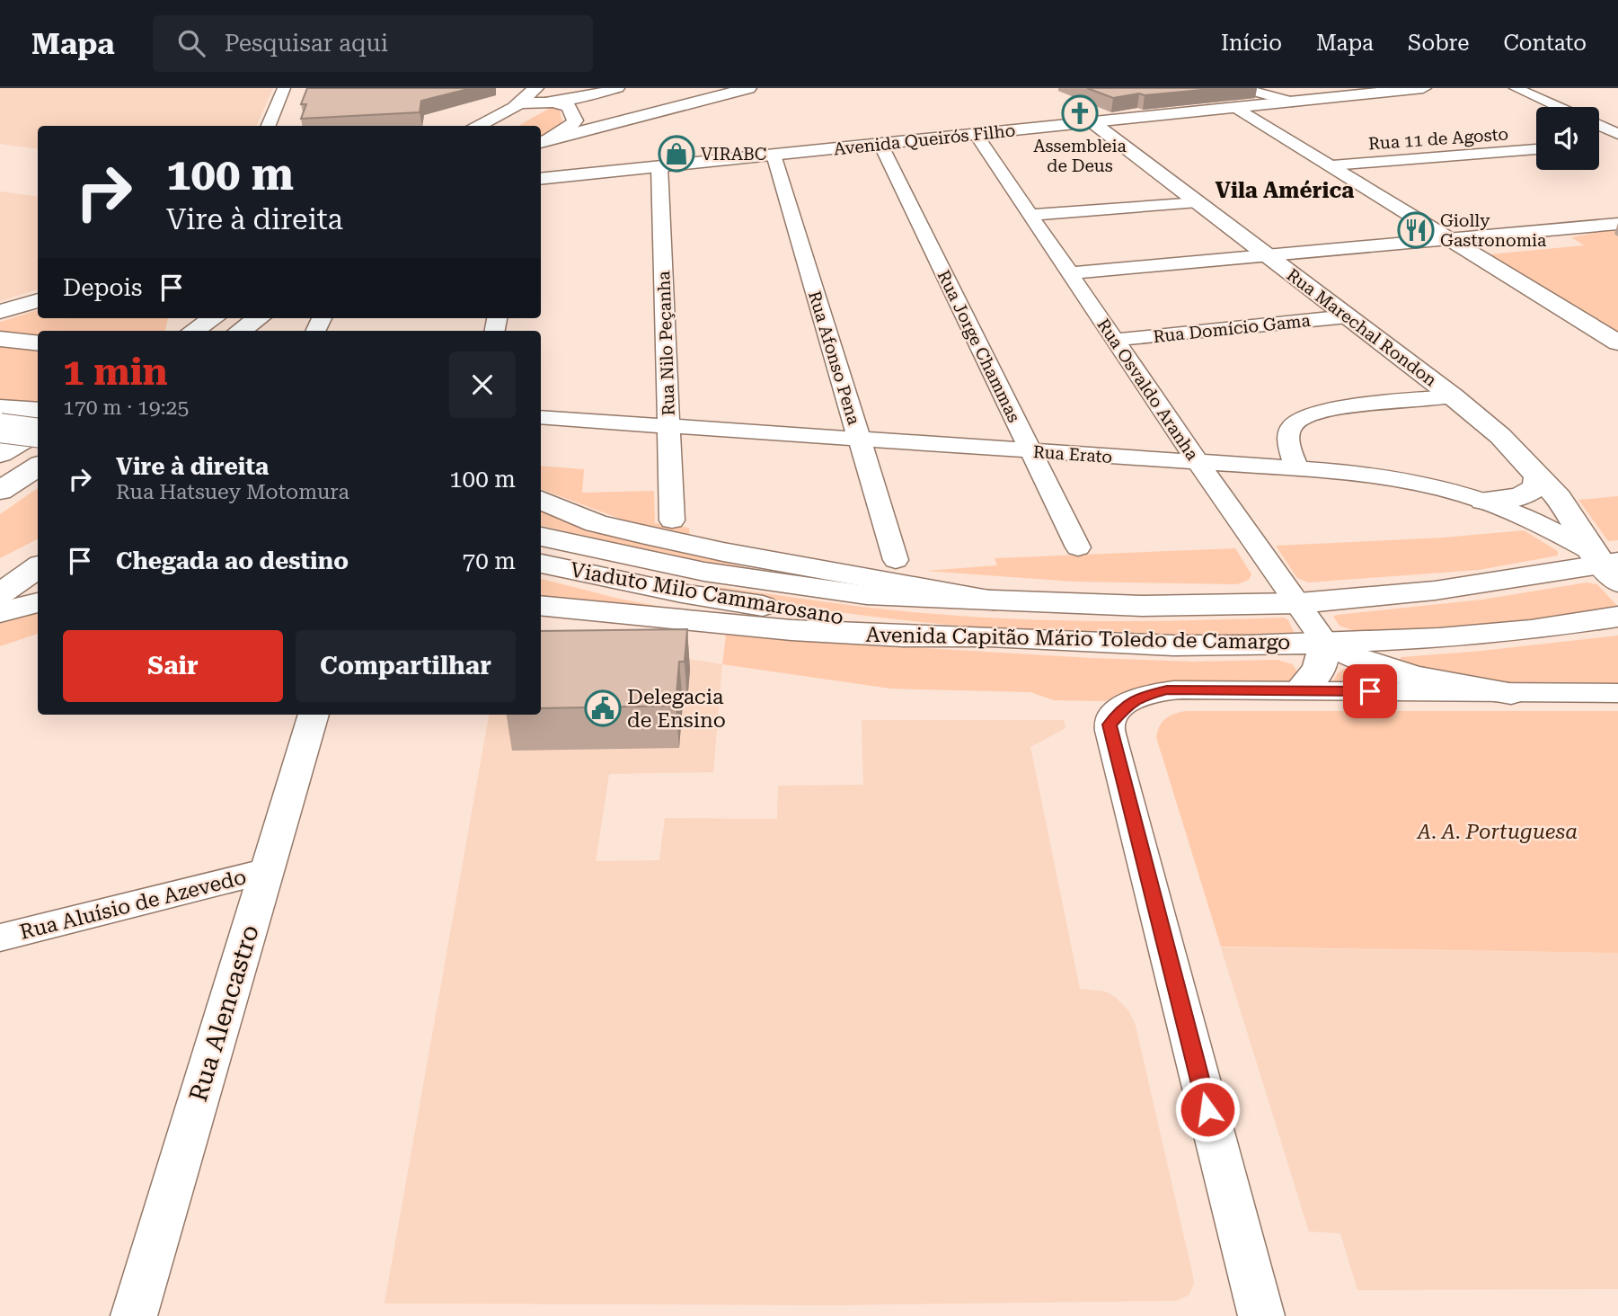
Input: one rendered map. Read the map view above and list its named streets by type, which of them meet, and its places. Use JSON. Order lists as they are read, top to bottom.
{
  "streets": {
    "main road": [
      "Avenida Queirós Filho",
      "Rua Marechal Rondon",
      "Viaduto Milo Cammarosano",
      "Avenida Capitão Mário Toledo de Camargo"
    ],
    "street": [
      "Rua 11 de Agosto",
      "Rua Domício Gama",
      "Rua Nilo Peçanha",
      "Rua Jorge Chammas",
      "Rua Afonso Pena",
      "Rua Osvaldo Aranha",
      "Rua Erato",
      "Rua Aluísio de Azevedo",
      "Rua Alencastro"
    ]
  },
  "crossings": [
    ["Avenida Queirós Filho", "Rua Marechal Rondon"],
    ["Avenida Queirós Filho", "Rua Nilo Peçanha"],
    ["Avenida Queirós Filho", "Rua Jorge Chammas"],
    ["Avenida Queirós Filho", "Rua Afonso Pena"],
    ["Avenida Queirós Filho", "Rua Osvaldo Aranha"],
    ["Rua Marechal Rondon", "Rua Domício Gama"],
    ["Rua Marechal Rondon", "Rua Erato"],
    ["Rua Marechal Rondon", "Avenida Capitão Mário Toledo de Camargo"],
    ["Rua Domício Gama", "Rua Osvaldo Aranha"],
    ["Rua Nilo Peçanha", "Rua Erato"],
    ["Rua Jorge Chammas", "Rua Erato"],
    ["Rua Afonso Pena", "Rua Erato"],
    ["Rua Osvaldo Aranha", "Rua Erato"],
    ["Rua Osvaldo Aranha", "Avenida Capitão Mário Toledo de Camargo"],
    ["Rua Erato", "Avenida Capitão Mário Toledo de Camargo"],
    ["Viaduto Milo Cammarosano", "Avenida Capitão Mário Toledo de Camargo"],
    ["Rua Aluísio de Azevedo", "Rua Alencastro"]
  ],
  "districts": ["Vila América"],
  "parks": ["A. A. Portuguesa"],
  "places": {
    "church": ["Assembleia de Deus"],
    "shop": ["VIRABC"],
    "restaurant": ["Giolly Gastronomia"],
    "public building": ["Delegacia de Ensino"]
  },
  "page": {
    "header": "Mapa",
    "search": "Pesquisar aqui",
    "nav": [
      "Início",
      "Mapa",
      "Sobre",
      "Contato"
    ],
    "turn": ["100 m", "Vire à direita"],
    "then": "Depois",
    "heading": ["1 min", "170 m · 19:25"],
    "list": [
      {
        "name": "Vire à direita",
        "note": "Rua Hatsuey Motomura",
        "value": "100 m"
      },
      {
        "name": "Chegada ao destino",
        "value": "70 m"
      }
    ],
    "buttons": ["Sair", "Compartilhar"]
  }
}
